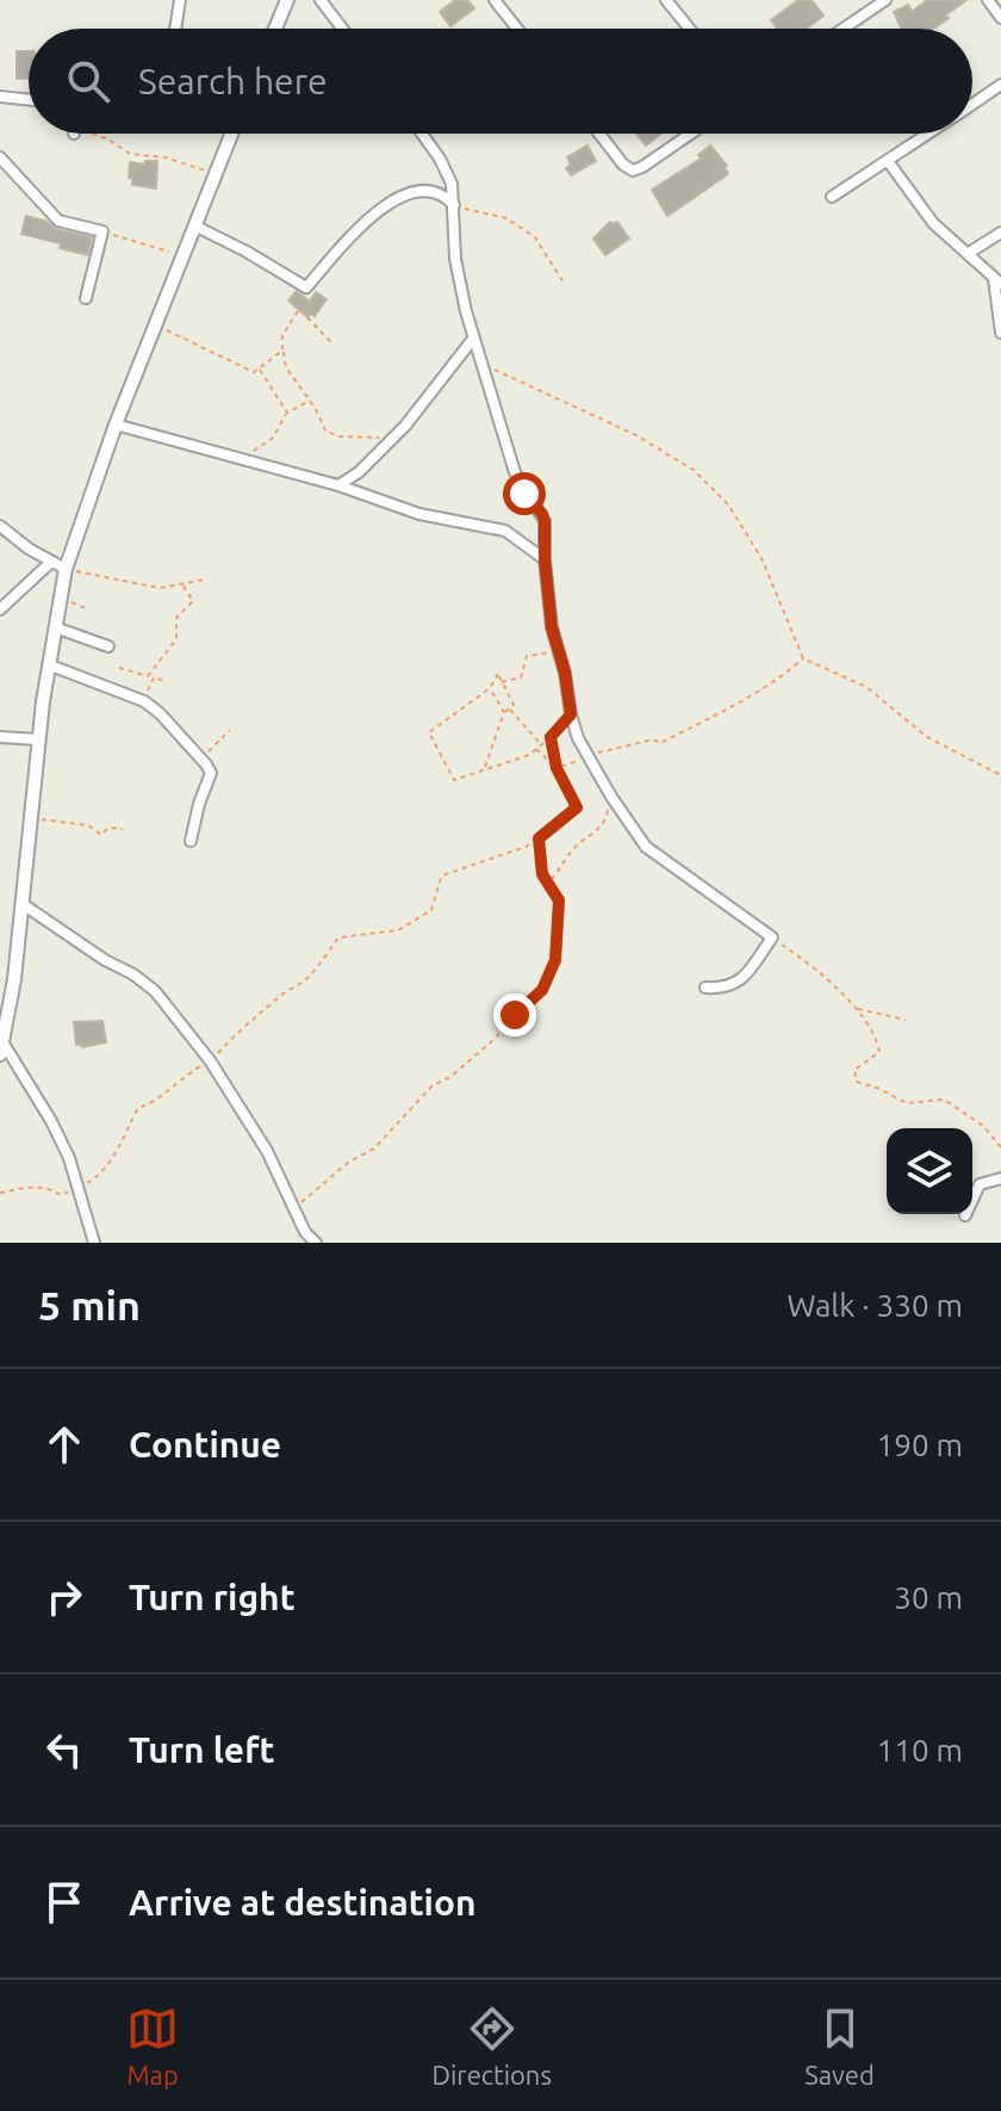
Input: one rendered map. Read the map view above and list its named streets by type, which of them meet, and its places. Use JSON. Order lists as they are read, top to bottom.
{
  "page": {
    "search": "Search here",
    "heading": ["5 min", "Walk · 330 m"],
    "list": [
      ["Continue", "190 m"],
      ["Turn right", "30 m"],
      ["Turn left", "110 m"],
      "Arrive at destination"
    ],
    "nav": ["Map", "Directions", "Saved"]
  }
}
